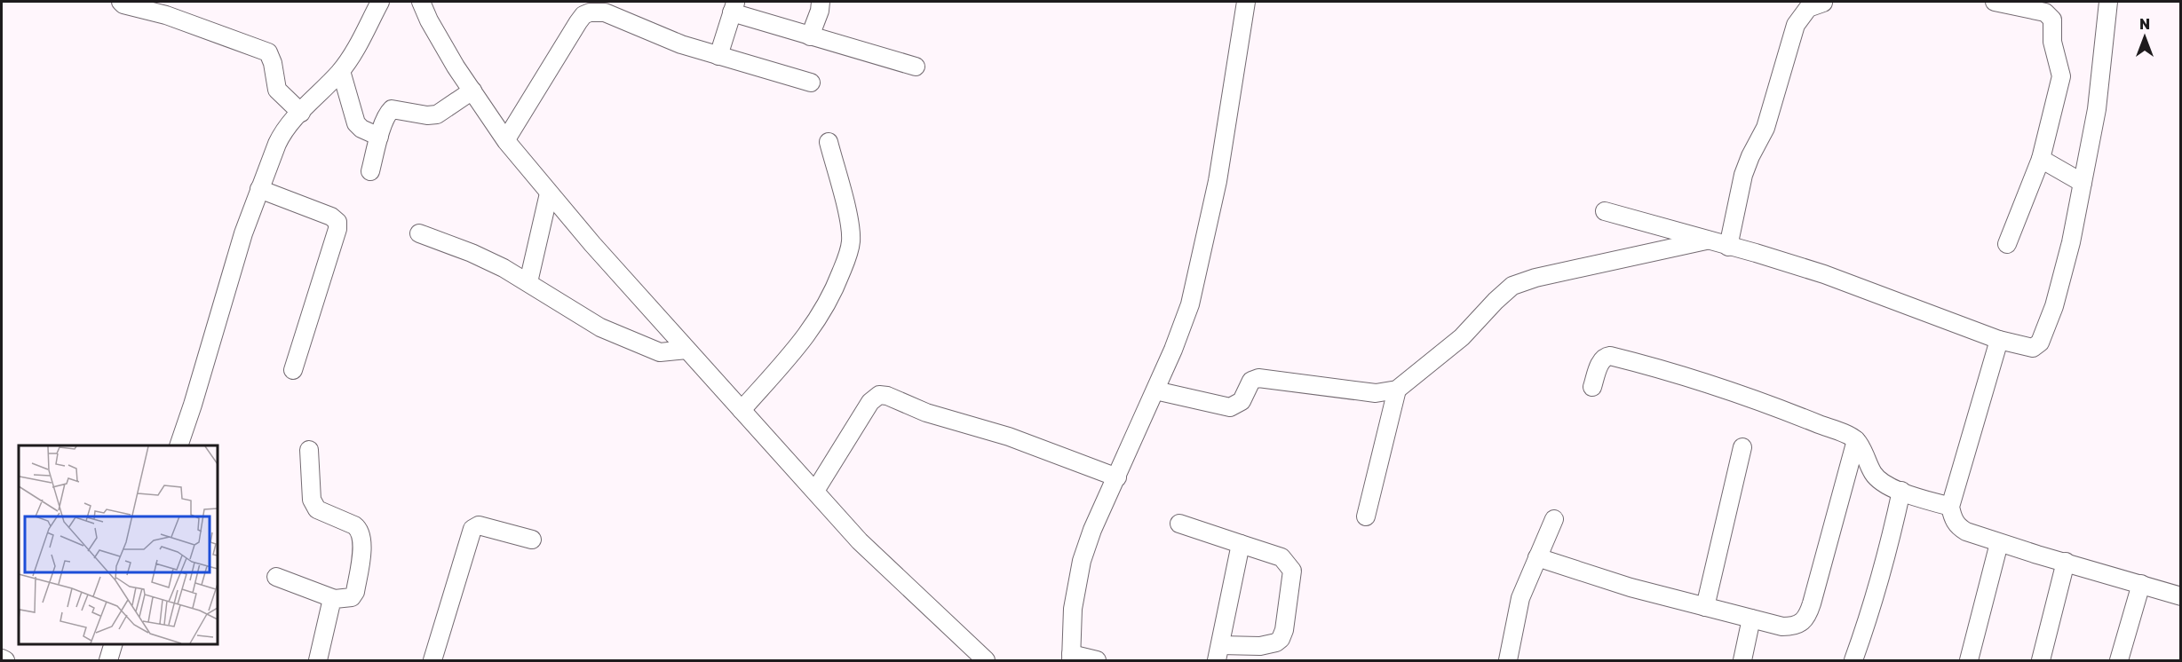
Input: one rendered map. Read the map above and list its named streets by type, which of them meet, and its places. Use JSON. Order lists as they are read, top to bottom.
{
  "north": "top"
}
